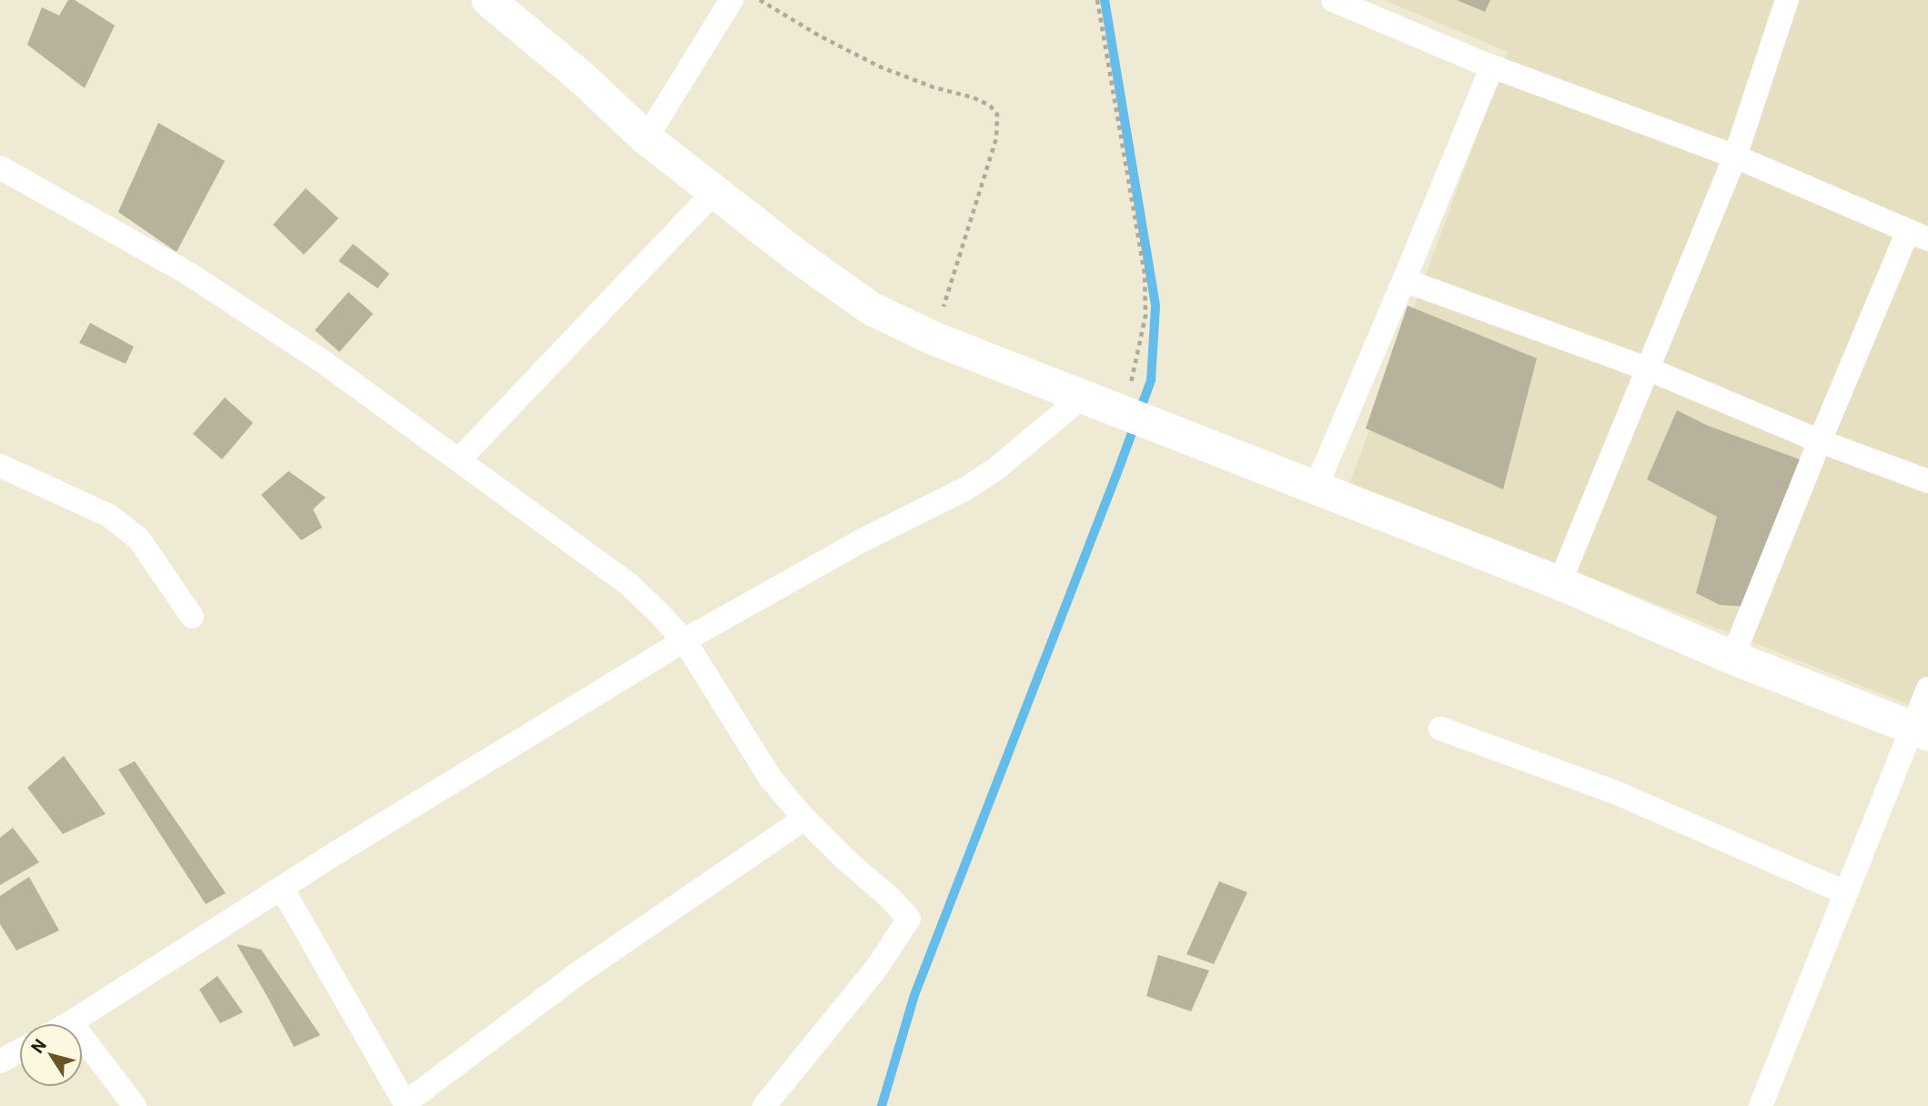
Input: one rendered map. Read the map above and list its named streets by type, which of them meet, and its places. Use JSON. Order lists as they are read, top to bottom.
{
  "north": "top left"
}
